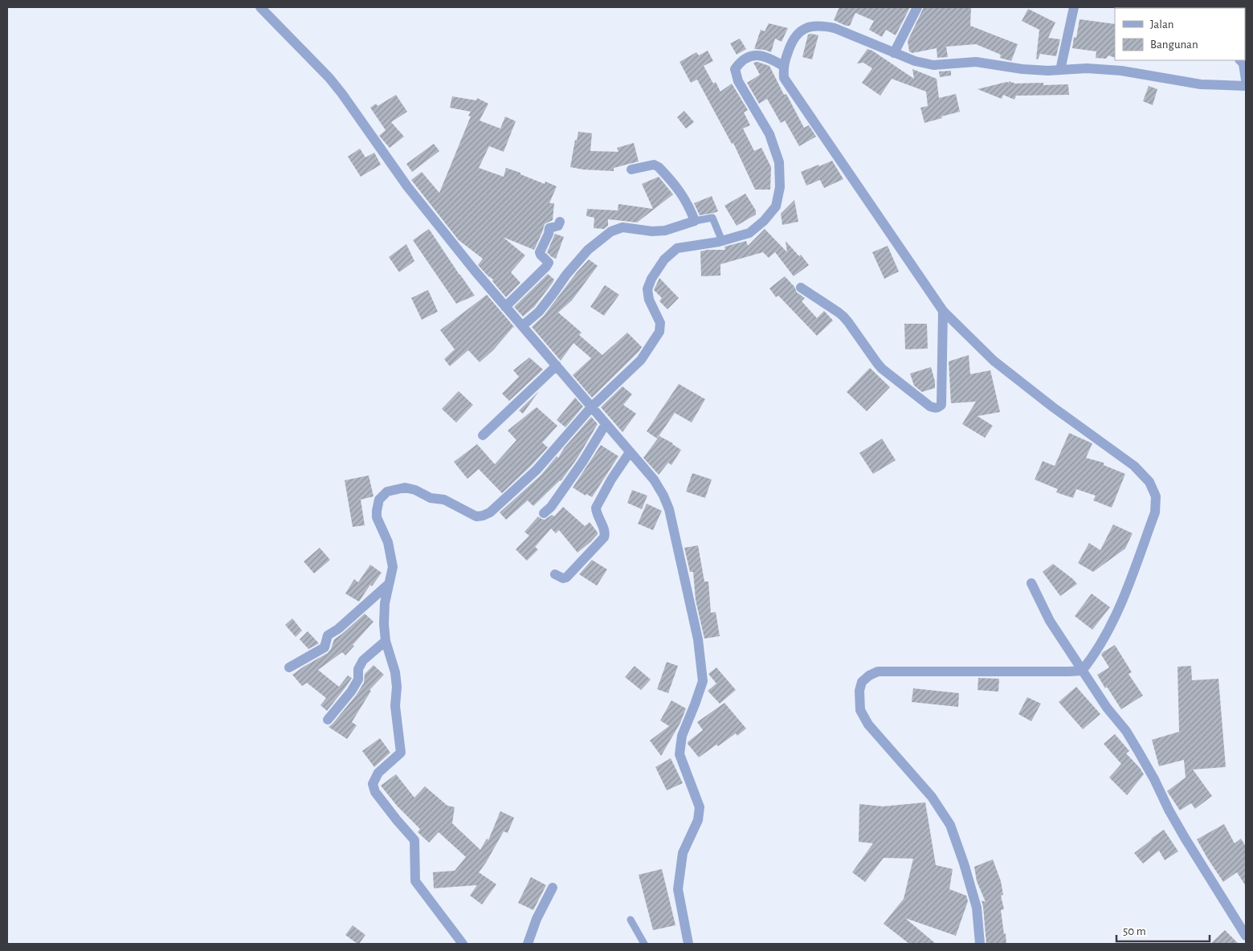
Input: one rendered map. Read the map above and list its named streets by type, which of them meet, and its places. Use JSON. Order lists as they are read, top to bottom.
{
  "legend": ["Jalan", "Bangunan"],
  "scale_bar": "50 m"
}
